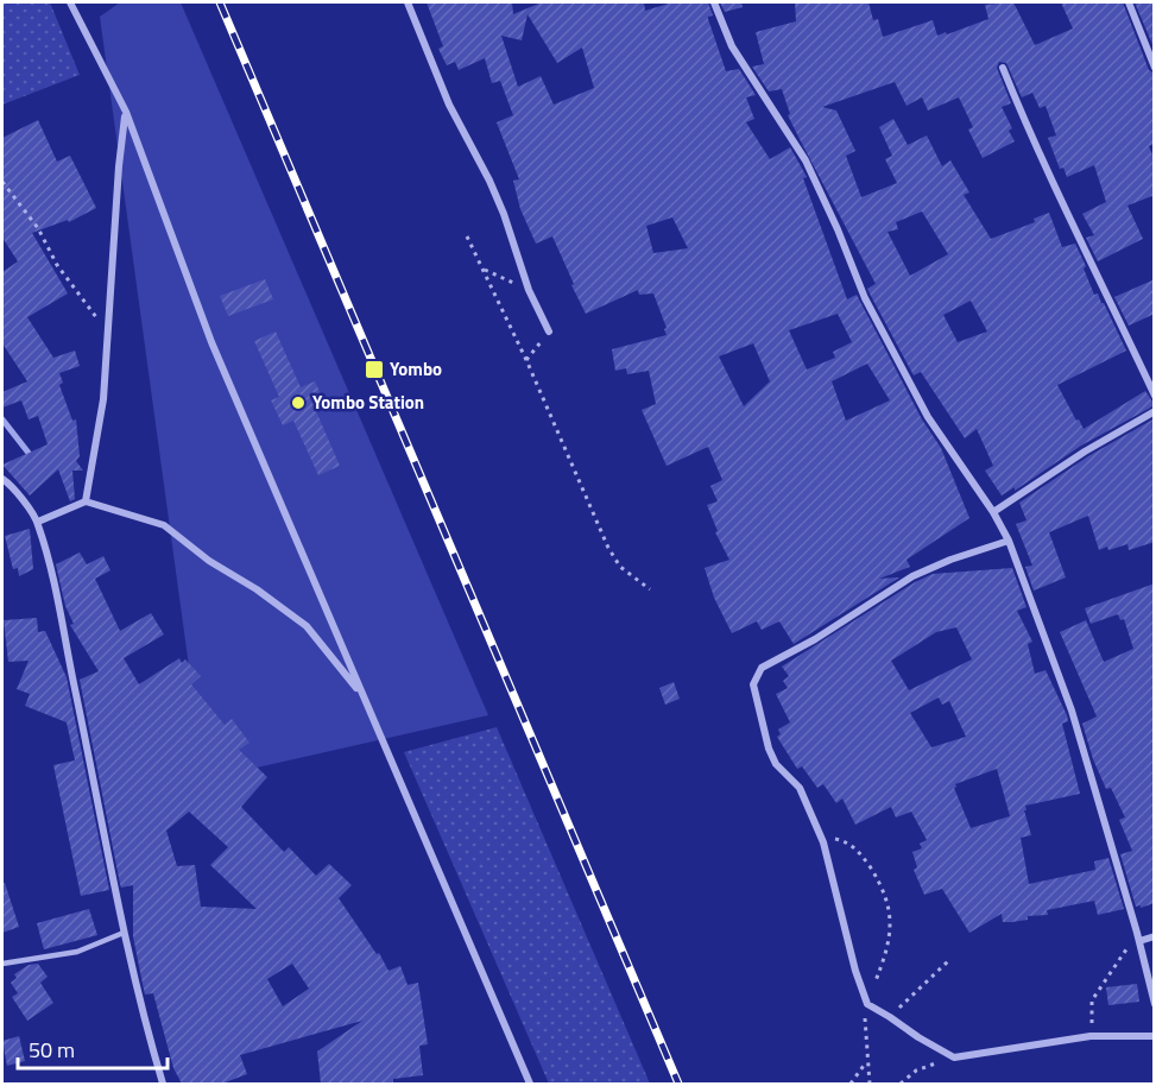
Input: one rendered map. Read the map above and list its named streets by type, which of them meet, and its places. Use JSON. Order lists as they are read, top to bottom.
{
  "places": {
    "transit": ["Yombo"],
    "other": ["Yombo Station"]
  },
  "scale_bar": "50 m"
}
